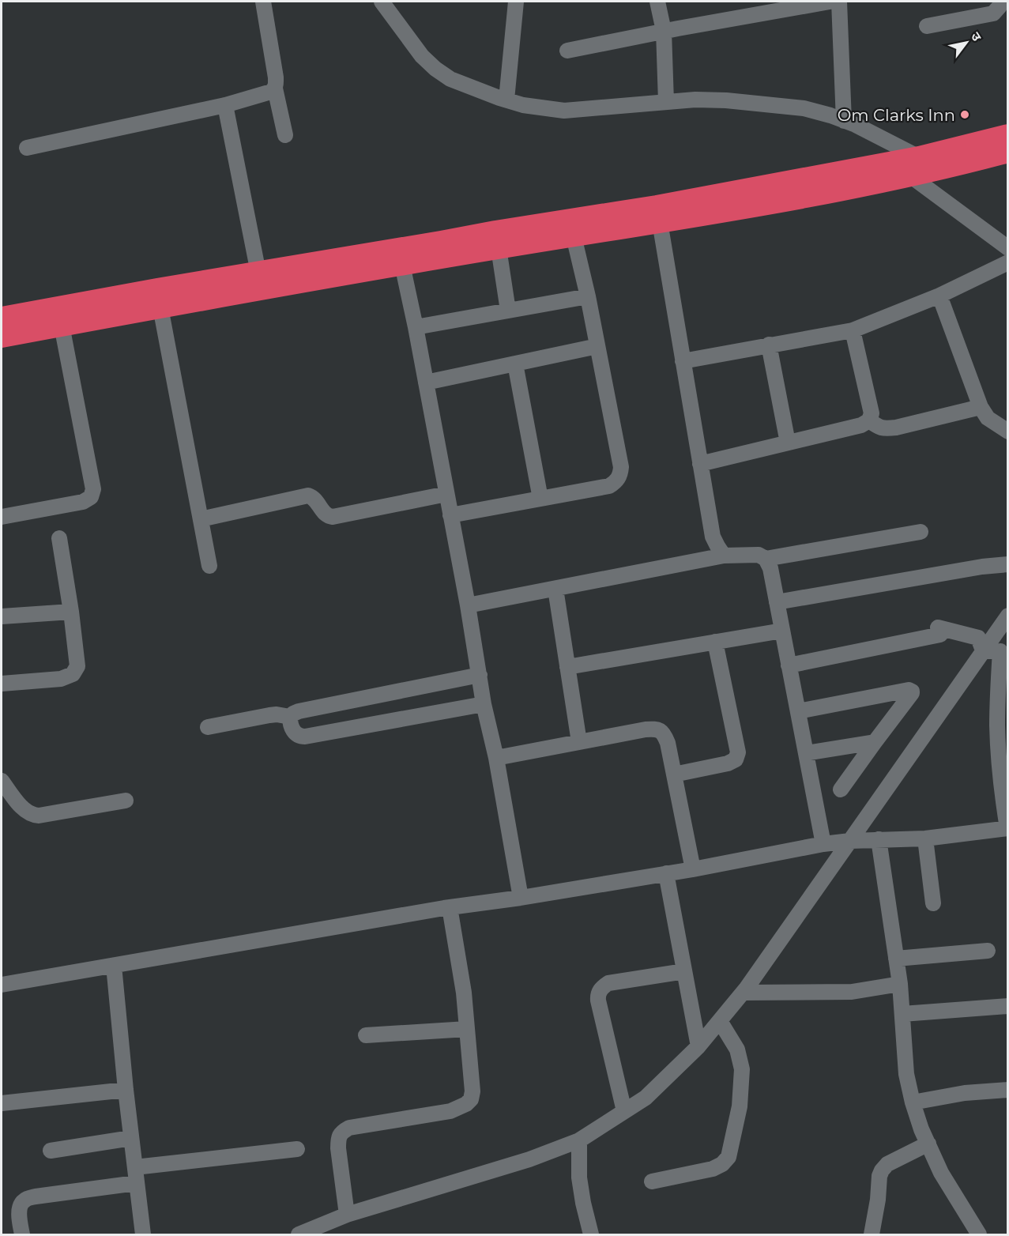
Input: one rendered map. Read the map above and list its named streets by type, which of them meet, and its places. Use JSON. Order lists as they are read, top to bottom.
{
  "places": ["Om Clarks Inn"],
  "north": "top right"
}
